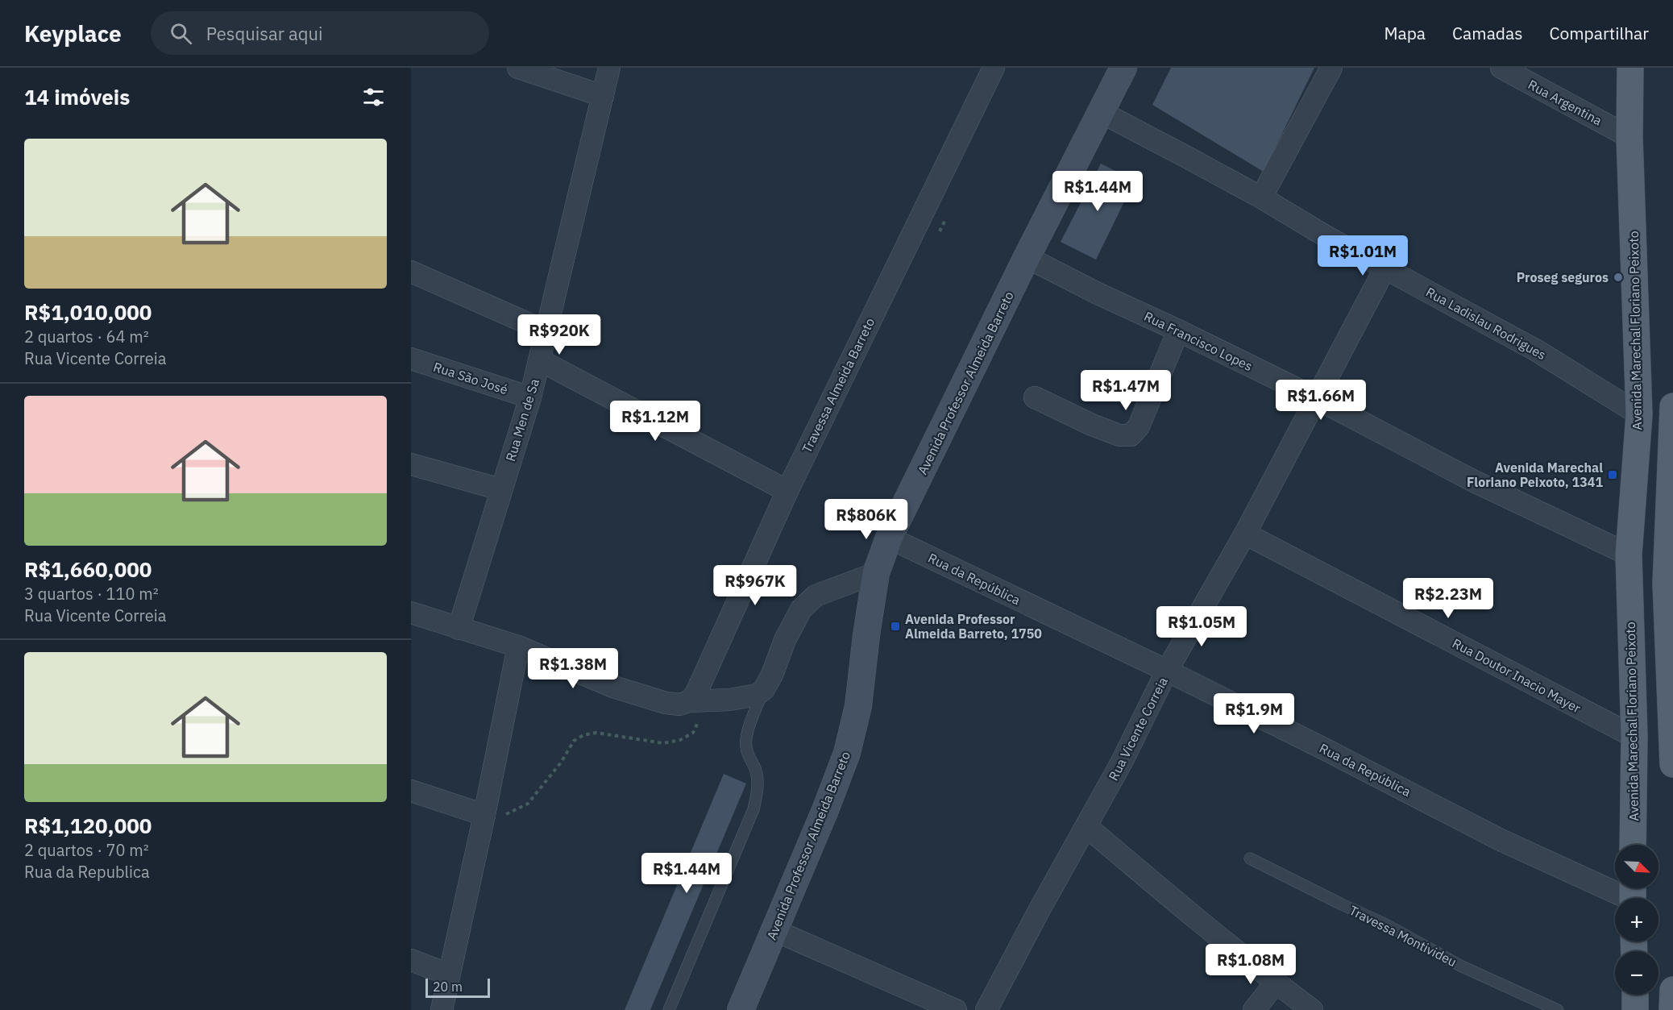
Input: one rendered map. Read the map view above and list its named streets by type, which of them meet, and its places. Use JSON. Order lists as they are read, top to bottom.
{
  "streets": {
    "main road": ["Avenida Marechal Floriano Peixoto", "Avenida Professor Almeida Barreto"],
    "street": [
      "Rua Argentina",
      "Rua Ladislau Rodrigues",
      "Rua Francisco Lopes",
      "Rua São José",
      "Travessa Almeida Barreto",
      "Rua Men de Sa",
      "Rua da República",
      "Rua Doutor Inacio Mayer",
      "Rua Vicente Correia"
    ],
    "lane": ["Travessa Montivideu"]
  },
  "crossings": [
    ["Rua Argentina", "Avenida Marechal Floriano Peixoto"],
    ["Rua Ladislau Rodrigues", "Avenida Marechal Floriano Peixoto"],
    ["Rua Ladislau Rodrigues", "Avenida Professor Almeida Barreto"],
    ["Rua Ladislau Rodrigues", "Rua Vicente Correia"],
    ["Avenida Marechal Floriano Peixoto", "Rua Francisco Lopes"],
    ["Avenida Marechal Floriano Peixoto", "Rua Doutor Inacio Mayer"],
    ["Rua Francisco Lopes", "Avenida Professor Almeida Barreto"],
    ["Rua Francisco Lopes", "Rua Vicente Correia"],
    ["Rua São José", "Rua Men de Sa"],
    ["Avenida Professor Almeida Barreto", "Rua da República"],
    ["Rua da República", "Rua Vicente Correia"],
    ["Rua Doutor Inacio Mayer", "Rua Vicente Correia"]
  ],
  "places": {
    "other": ["Proseg seguros"],
    "transit": ["Avenida Marechal Floriano Peixoto, 1341", "Avenida Professor Almeida Barreto, 1750"]
  },
  "scale_bar": "20 m",
  "north": "bottom right",
  "page": {
    "header": "Keyplace",
    "search": "Pesquisar aqui",
    "nav": ["Mapa", "Camadas", "Compartilhar"],
    "heading": "14 imóveis",
    "list": [
      {
        "name": "R$1,010,000",
        "note": "2 quartos · 64 m² · Rua Vicente Correia"
      },
      {
        "name": "R$1,660,000",
        "note": "3 quartos · 110 m² · Rua Vicente Correia"
      },
      {
        "name": "R$1,120,000",
        "note": "2 quartos · 70 m² · Rua da Republica"
      }
    ],
    "price": [
      "R$1.44M",
      "R$1.01M",
      "R$920K",
      "R$1.47M",
      "R$1.66M",
      "R$1.12M",
      "R$806K",
      "R$967K",
      "R$2.23M",
      "R$1.05M",
      "R$1.38M",
      "R$1.9M",
      "R$1.44M",
      "R$1.08M"
    ],
    "map_buttons": ["+", "−"],
    "scale": "20 m"
  }
}
